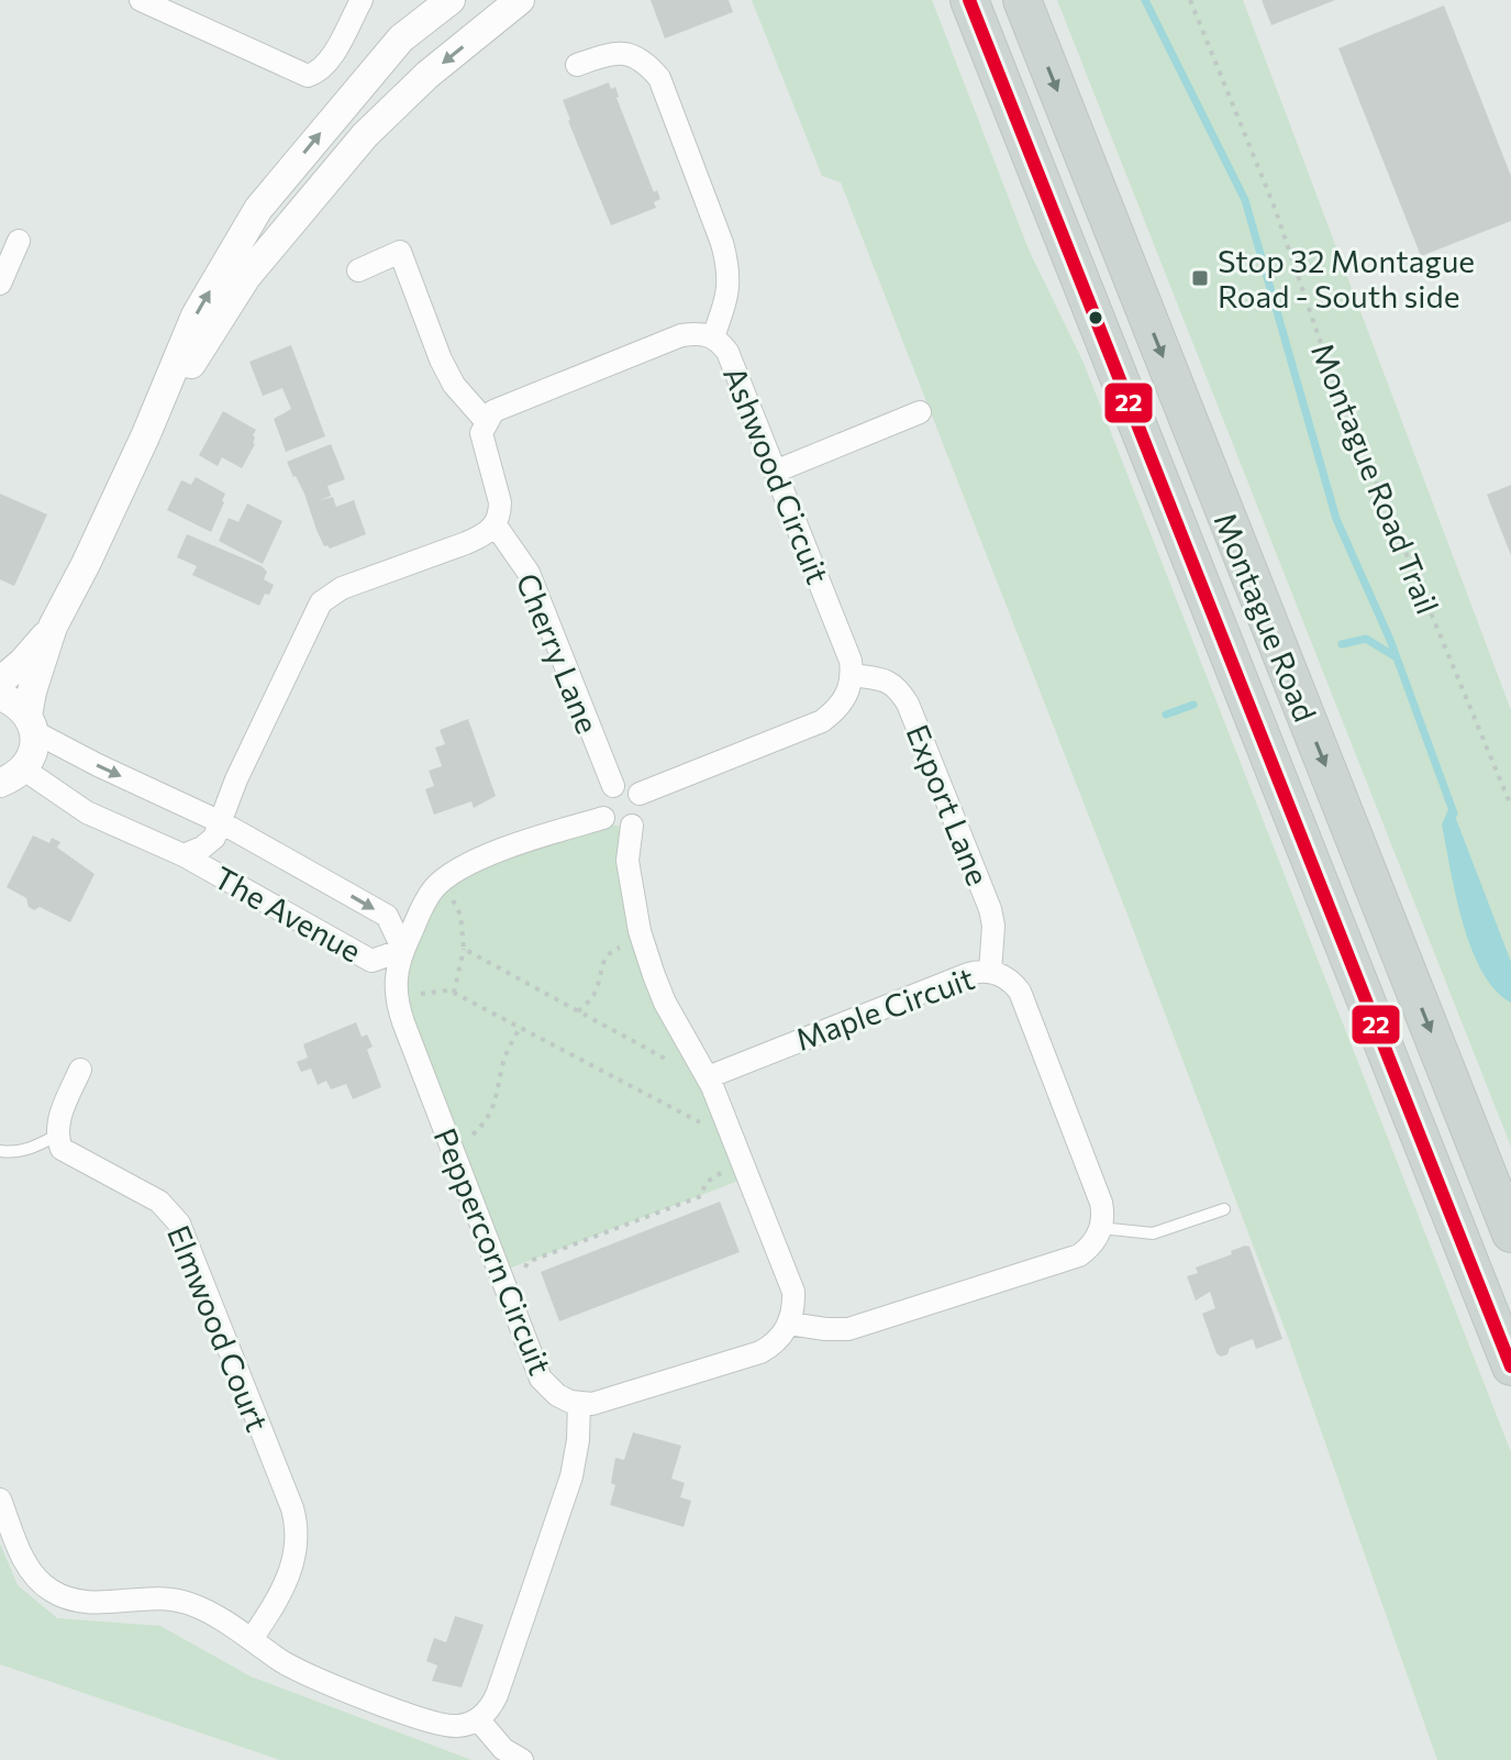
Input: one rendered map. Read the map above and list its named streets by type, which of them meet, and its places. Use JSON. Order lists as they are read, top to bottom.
{
  "streets": {
    "main road": ["Montague Road"],
    "street": [
      "Ashwood Circuit",
      "Cherry Lane",
      "Export Lane",
      "The Avenue",
      "Maple Circuit",
      "Peppercorn Circuit",
      "Elmwood Court"
    ],
    "path": ["Montague Road Trail"]
  },
  "crossings": [
    ["Ashwood Circuit", "Export Lane"],
    ["Cherry Lane", "Peppercorn Circuit"],
    ["Export Lane", "Maple Circuit"],
    ["The Avenue", "Peppercorn Circuit"]
  ],
  "places": {
    "transit": ["Stop 32 Montague Road - South side"]
  },
  "lines": ["transit line 22"]
}
